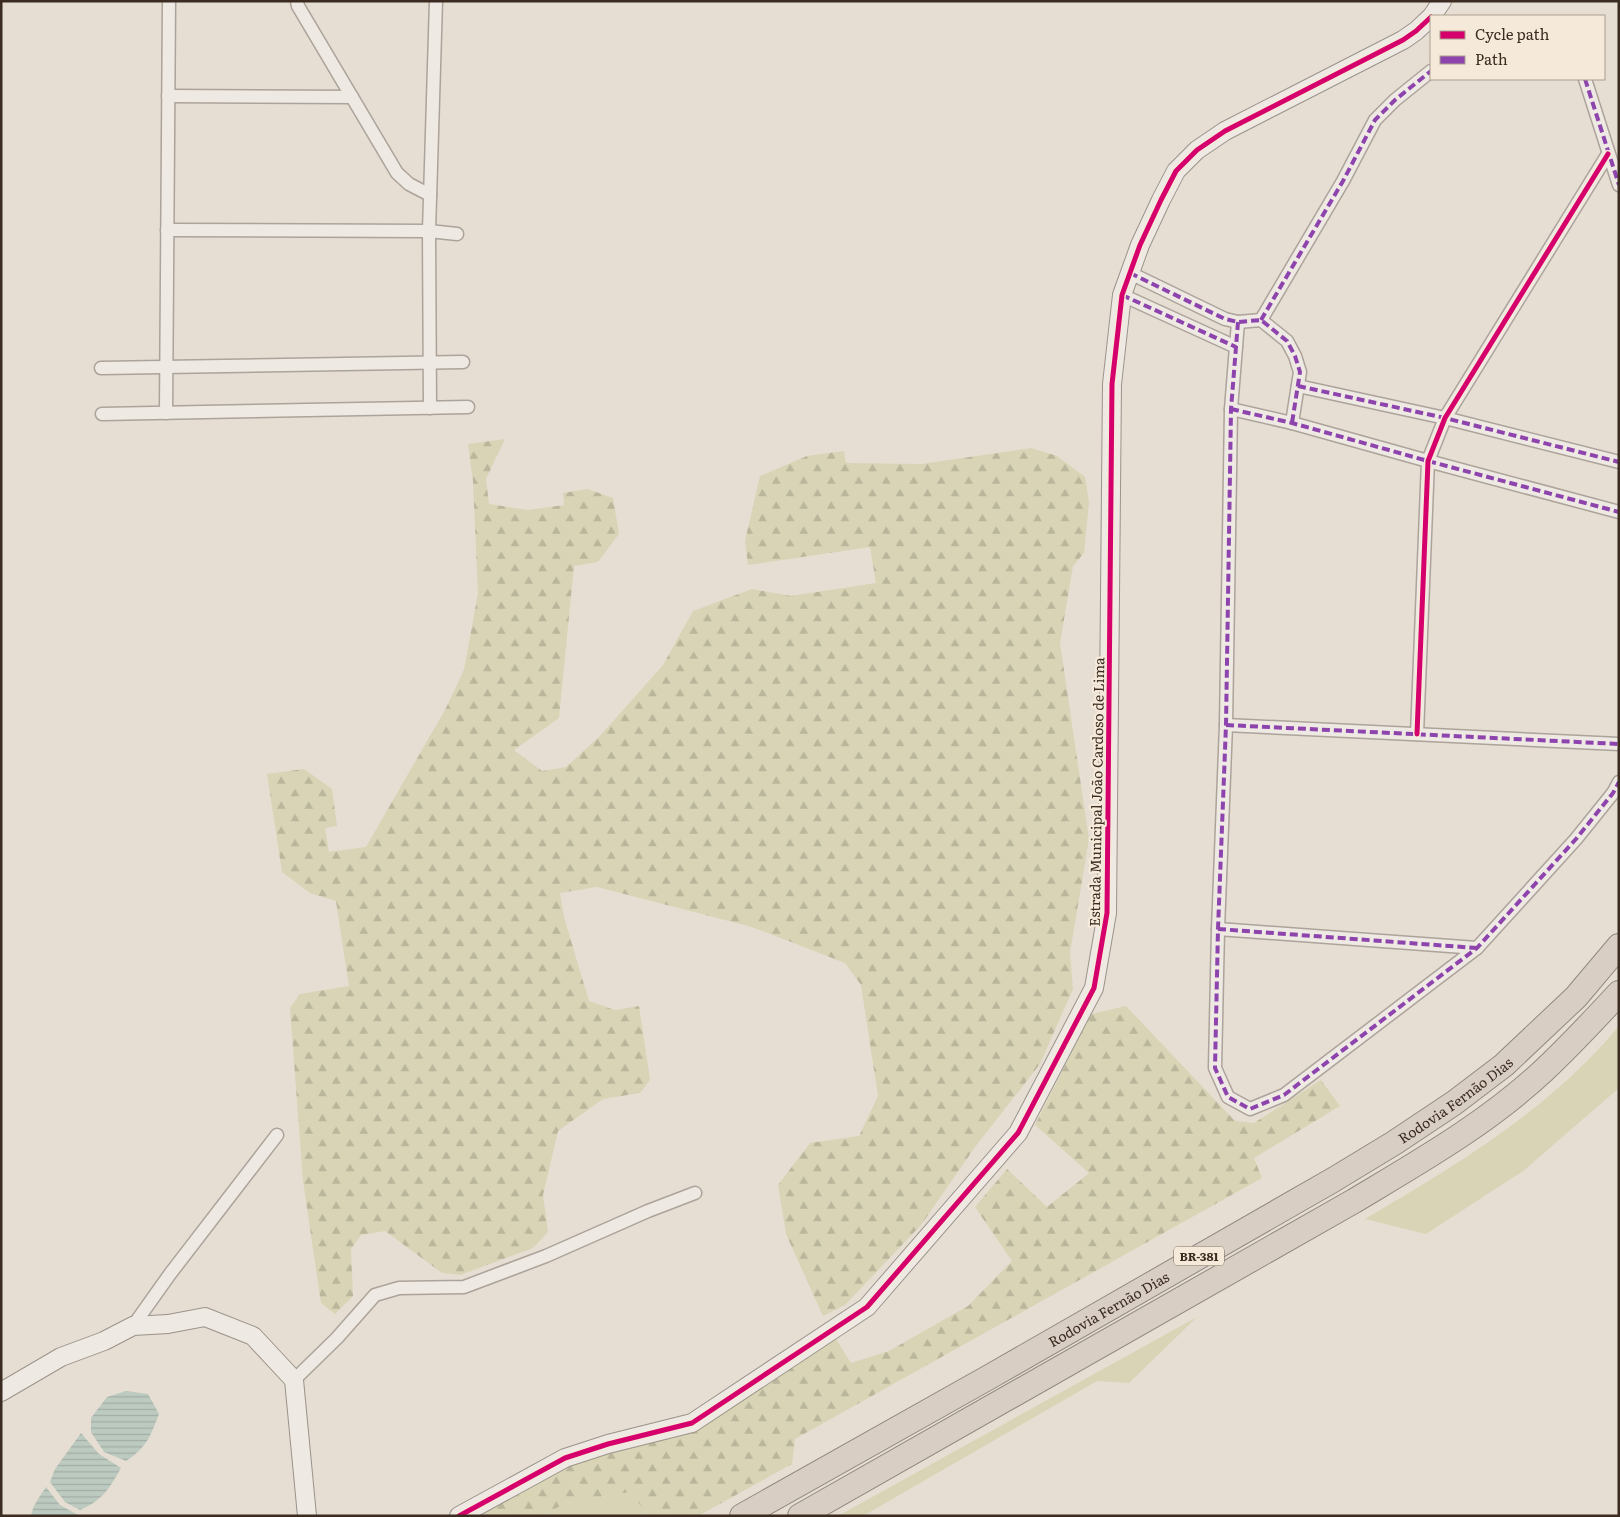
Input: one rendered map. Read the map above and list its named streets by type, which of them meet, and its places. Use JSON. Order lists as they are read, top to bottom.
{
  "streets": {
    "highway": ["Rodovia Fernão Dias", "BR-381"],
    "street": ["Estrada Municipal João Cardoso de Lima"]
  },
  "legend": ["Cycle path", "Path"]
}
